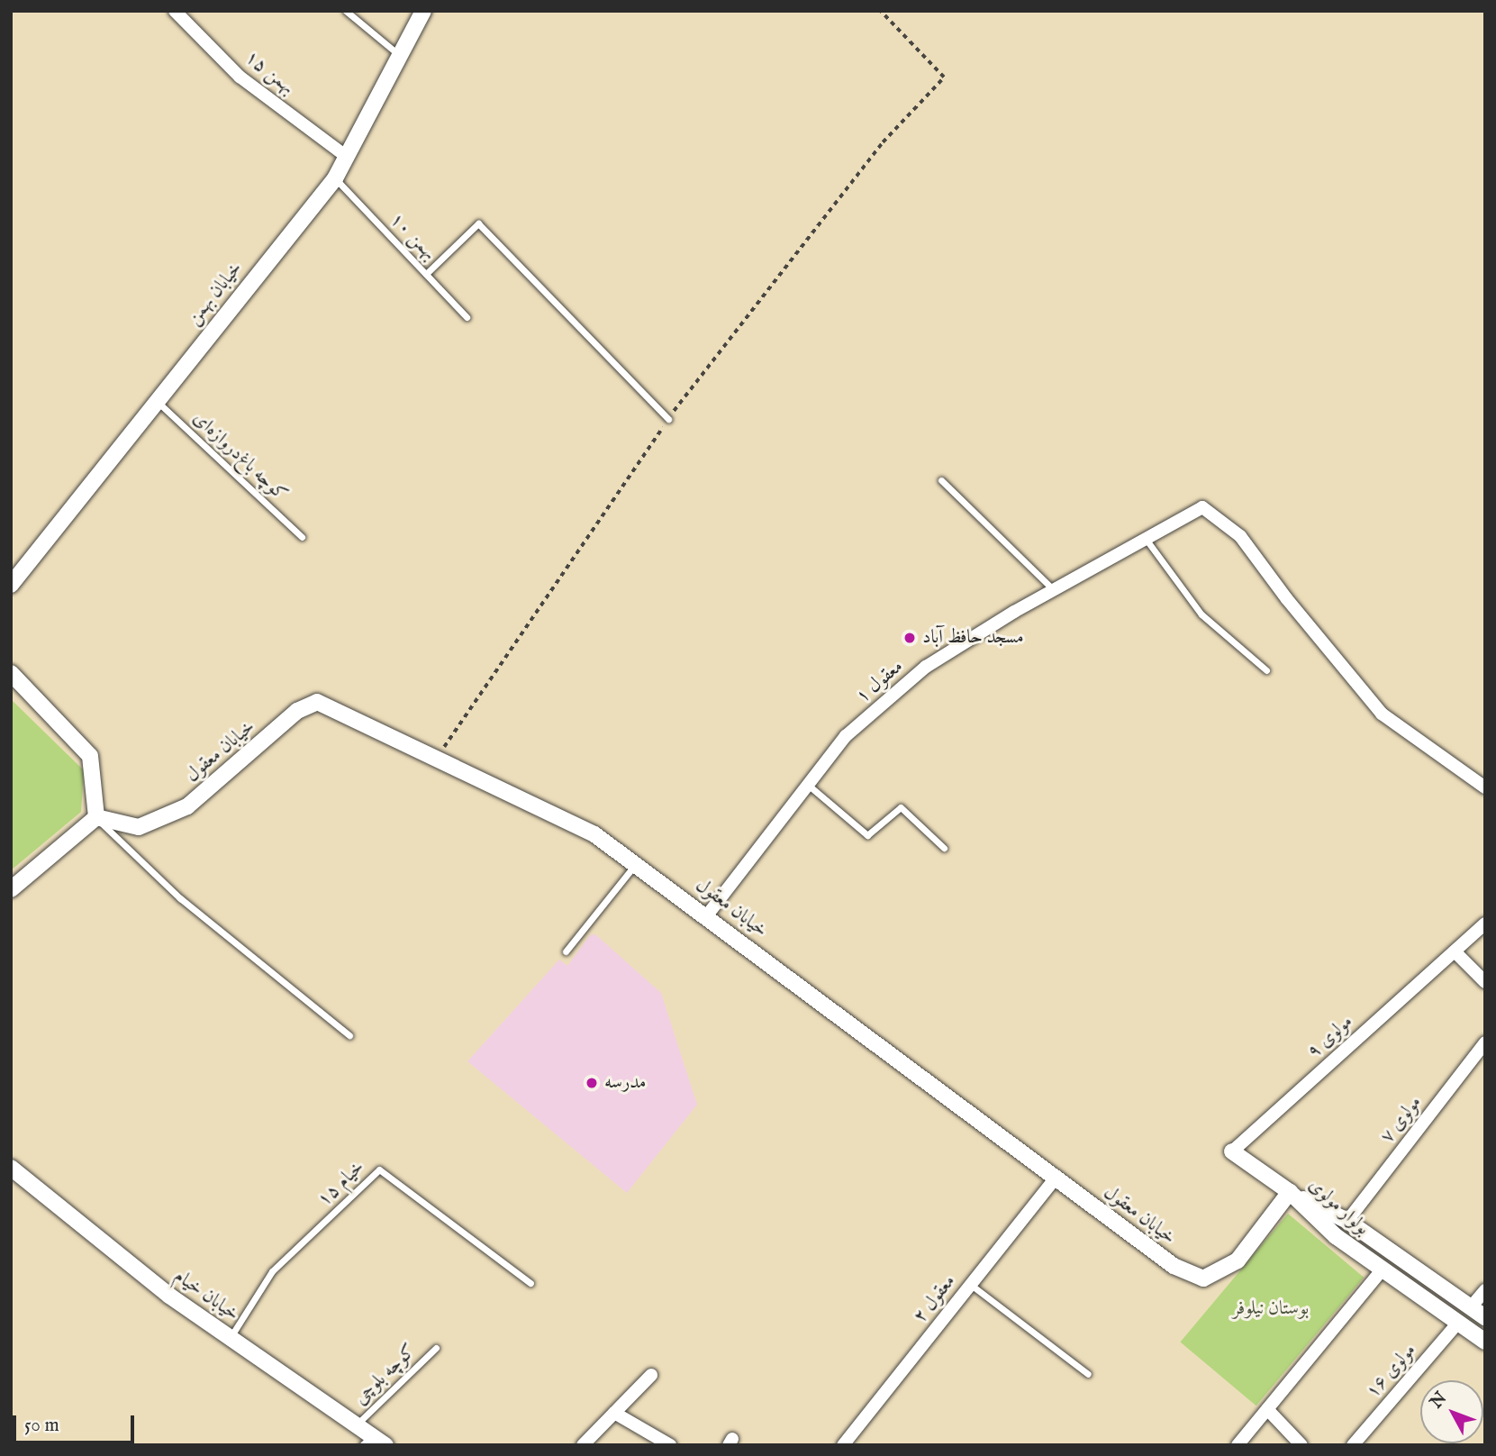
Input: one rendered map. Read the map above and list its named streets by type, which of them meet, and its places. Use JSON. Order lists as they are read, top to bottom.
{
  "streets": {
    "street": [
      "بهمن ۱۵",
      "خیابان بهمن",
      "معقول ۱",
      "خیابان معقول",
      "مولوی ۹",
      "مولوی ۷",
      "بولوار مولوی",
      "خیابان خیام",
      "معقول ۲",
      "مولوی ۱۶"
    ],
    "lane": [
      "بهمن ۱۰",
      "کوچه باغ‌دروازه‌ای",
      "خیام ۱۵",
      "کوچه بلوچی"
    ]
  },
  "crossings": [
    ["بهمن ۱۵", "خیابان بهمن"],
    ["بهمن ۱۰", "خیابان بهمن"],
    ["خیابان بهمن", "کوچه باغ‌دروازه‌ای"],
    ["معقول ۱", "خیابان معقول"],
    ["خیابان معقول", "بولوار مولوی"],
    ["خیابان معقول", "معقول ۲"],
    ["مولوی ۷", "بولوار مولوی"],
    ["خیام ۱۵", "خیابان خیام"],
    ["بولوار مولوی", "مولوی ۱۶"],
    ["خیابان خیام", "کوچه بلوچی"]
  ],
  "parks": ["بوستان نیلوفر"],
  "places": ["مسجد حافظ آباد", "مدرسه"],
  "scale_bar": "50 m",
  "north": "top left"
}
